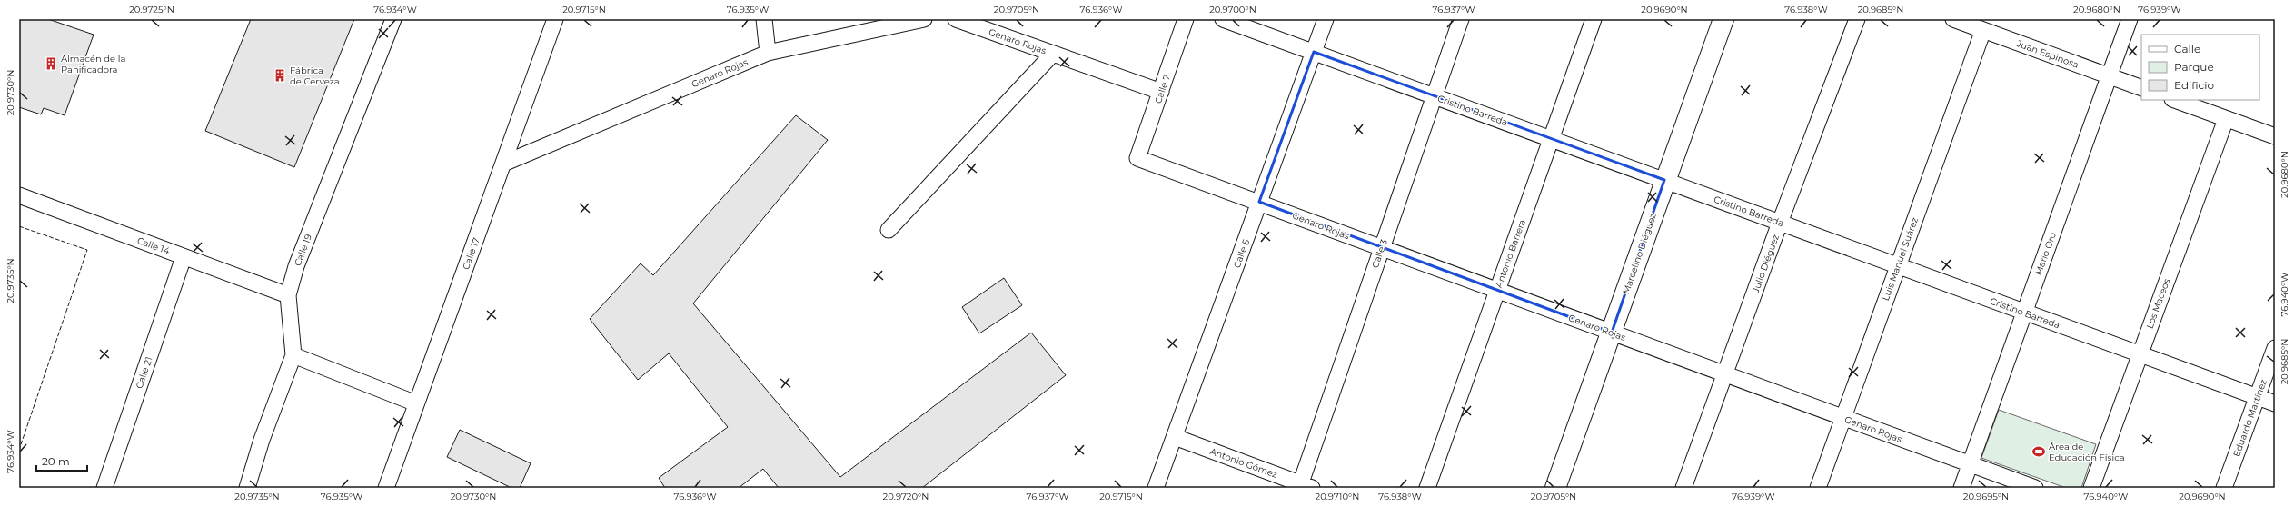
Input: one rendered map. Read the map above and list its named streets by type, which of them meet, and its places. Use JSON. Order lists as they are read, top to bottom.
{
  "streets": {
    "street": [
      "Genaro Rojas",
      "Juan Espinosa",
      "Calle 7",
      "Cristino Barreda",
      "Calle 14",
      "Calle 19",
      "Calle 17",
      "Calle 5",
      "Calle 3",
      "Antonio Barrera",
      "Marcelino Diéguez",
      "Mario Oro",
      "Luis Manuel Suárez",
      "Julio Diéguez",
      "Los Maceos",
      "Calle 21",
      "Eduardo Martínez",
      "Antonio Gómez"
    ]
  },
  "crossings": [
    ["Genaro Rojas", "Calle 7"],
    ["Genaro Rojas", "Calle 17"],
    ["Genaro Rojas", "Calle 5"],
    ["Genaro Rojas", "Calle 3"],
    ["Genaro Rojas", "Antonio Barrera"],
    ["Genaro Rojas", "Marcelino Diéguez"],
    ["Genaro Rojas", "Mario Oro"],
    ["Genaro Rojas", "Luis Manuel Suárez"],
    ["Genaro Rojas", "Julio Diéguez"],
    ["Juan Espinosa", "Mario Oro"],
    ["Juan Espinosa", "Luis Manuel Suárez"],
    ["Cristino Barreda", "Calle 5"],
    ["Cristino Barreda", "Calle 3"],
    ["Cristino Barreda", "Antonio Barrera"],
    ["Cristino Barreda", "Marcelino Diéguez"],
    ["Cristino Barreda", "Mario Oro"],
    ["Cristino Barreda", "Luis Manuel Suárez"],
    ["Cristino Barreda", "Julio Diéguez"],
    ["Cristino Barreda", "Los Maceos"],
    ["Cristino Barreda", "Eduardo Martínez"],
    ["Calle 14", "Calle 19"],
    ["Calle 14", "Calle 21"],
    ["Calle 5", "Antonio Gómez"],
    ["Calle 3", "Antonio Gómez"]
  ],
  "places": {
    "building": ["Almacén de la Panificadora", "Fábrica de Cerveza"],
    "sports": ["Área de Educación Física"]
  },
  "legend": ["Calle", "Parque", "Edificio"],
  "scale_bar": "20 m",
  "coordinates": [
    "20.9725°N",
    "76.934°W",
    "20.9715°N",
    "76.935°W",
    "20.9705°N",
    "76.936°W",
    "20.9700°N",
    "76.937°W",
    "20.9690°N",
    "76.938°W",
    "20.9685°N",
    "20.9680°N",
    "76.939°W",
    "20.9730°N",
    "20.9735°N",
    "76.940°W",
    "20.9720°N",
    "20.9710°N",
    "20.9695°N"
  ]
}
